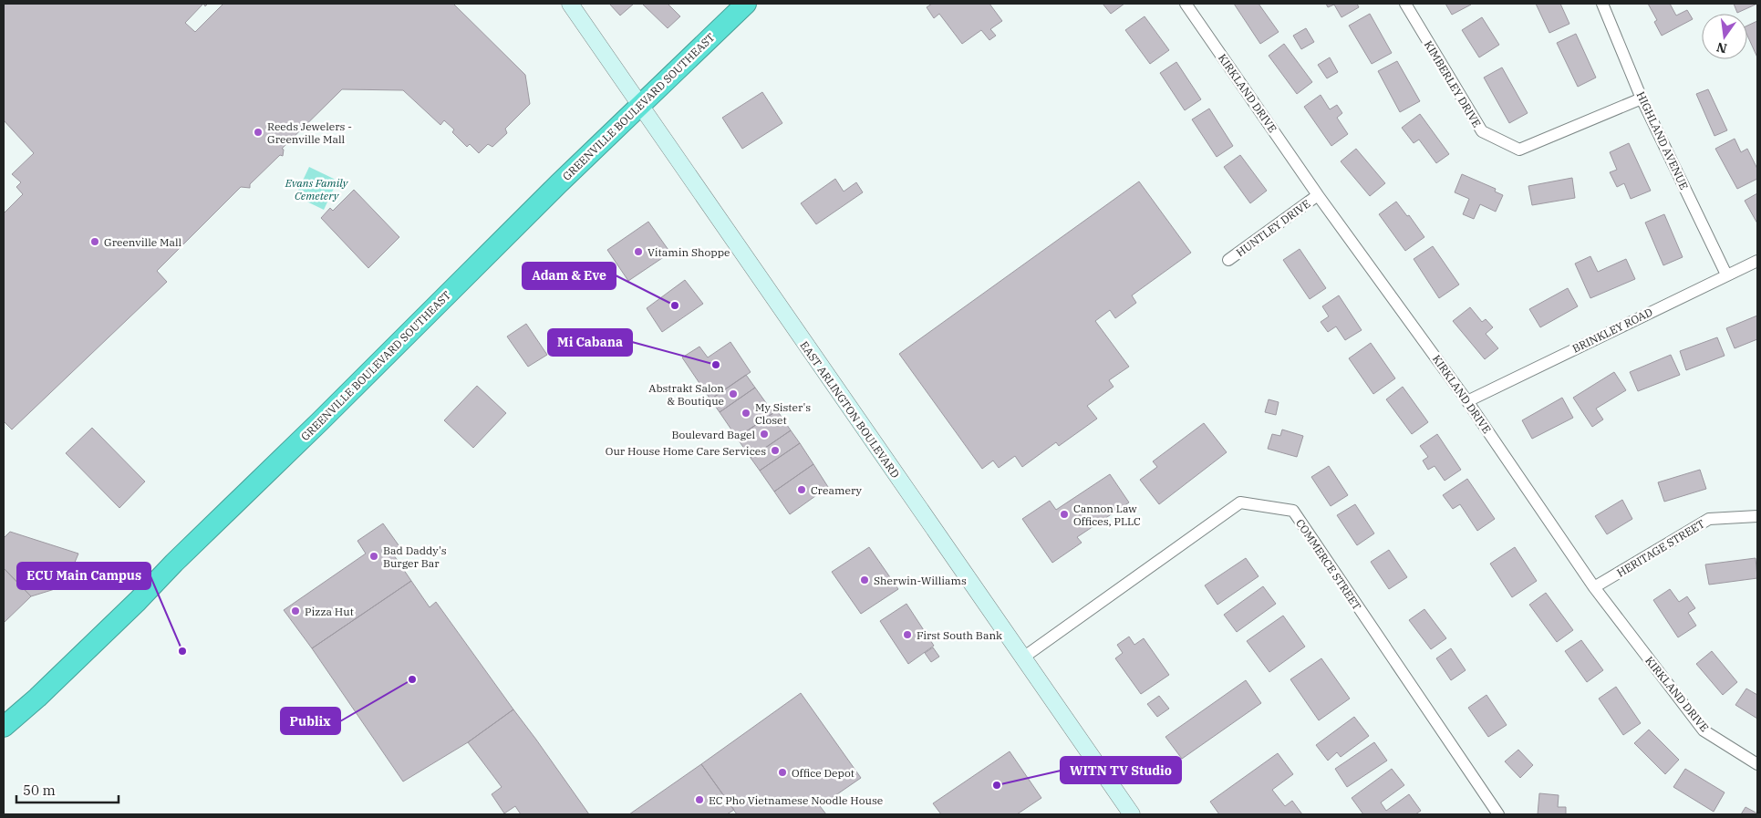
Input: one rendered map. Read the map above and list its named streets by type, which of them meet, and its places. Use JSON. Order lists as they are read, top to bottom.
{
  "streets": {
    "highway": ["GREENVILLE BOULEVARD SOUTHEAST"],
    "main road": ["EAST ARLINGTON BOULEVARD"],
    "street": [
      "KIMBERLEY DRIVE",
      "KIRKLAND DRIVE",
      "HIGHLAND AVENUE",
      "HUNTLEY DRIVE",
      "BRINKLEY ROAD",
      "HERITAGE STREET",
      "COMMERCE STREET"
    ]
  },
  "crossings": [
    ["KIMBERLEY DRIVE", "HIGHLAND AVENUE"],
    ["KIRKLAND DRIVE", "HUNTLEY DRIVE"],
    ["KIRKLAND DRIVE", "BRINKLEY ROAD"],
    ["KIRKLAND DRIVE", "HERITAGE STREET"],
    ["GREENVILLE BOULEVARD SOUTHEAST", "EAST ARLINGTON BOULEVARD"],
    ["HIGHLAND AVENUE", "BRINKLEY ROAD"],
    ["EAST ARLINGTON BOULEVARD", "COMMERCE STREET"]
  ],
  "parks": ["Evans Family Cemetery"],
  "places": [
    "Reeds Jewelers - Greenville Mall",
    "Greenville Mall",
    "Vitamin Shoppe",
    "Adam & Eve",
    "Mi Cabana",
    "Abstrakt Salon & Boutique",
    "My Sister's Closet",
    "Boulevard Bagel",
    "Our House Home Care Services",
    "Creamery",
    "Cannon Law Offices, PLLC",
    "Bad Daddy's Burger Bar",
    "Sherwin-Williams",
    "Pizza Hut",
    "First South Bank",
    "ECU Main Campus",
    "Publix",
    "Office Depot",
    "WITN TV Studio",
    "EC Pho Vietnamese Noodle House"
  ],
  "scale_bar": "50 m",
  "north": "bottom"
}
